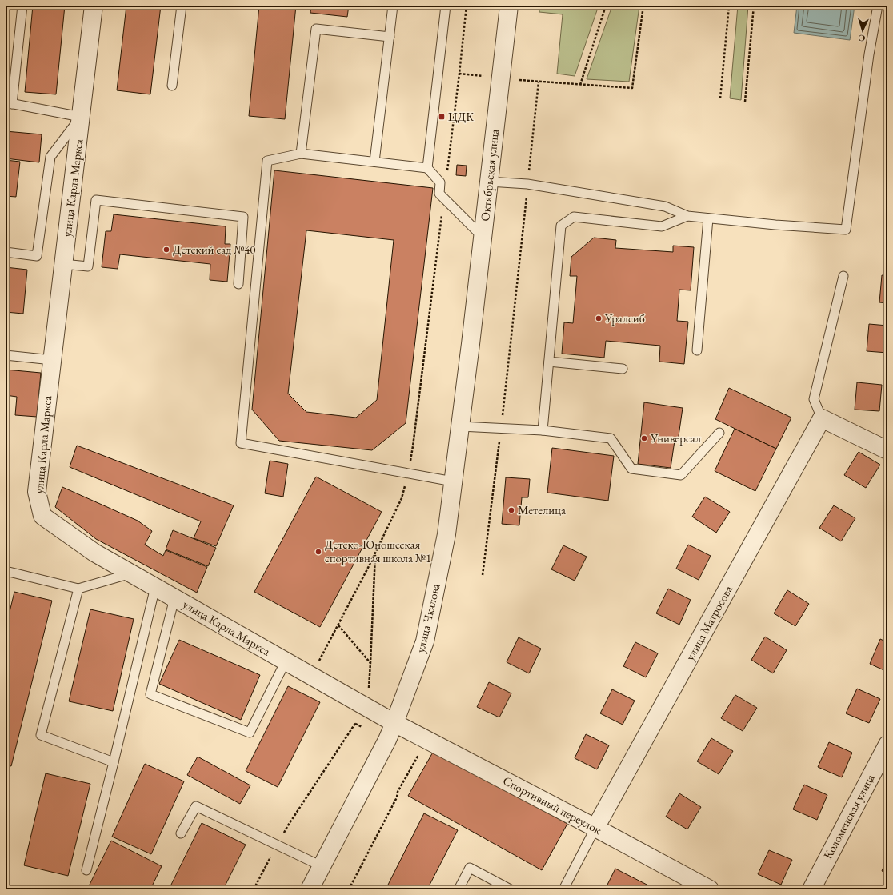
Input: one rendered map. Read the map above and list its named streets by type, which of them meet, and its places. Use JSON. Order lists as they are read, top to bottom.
{
  "streets": {
    "street": [
      "Октябрьская улица",
      "улица Карла Маркса",
      "улица Чкалова",
      "улица Матросова",
      "Спортивный переулок",
      "Коломенская улица"
    ]
  },
  "crossings": [
    ["Октябрьская улица", "улица Чкалова"],
    ["улица Карла Маркса", "улица Чкалова"],
    ["улица Карла Маркса", "Спортивный переулок"],
    ["улица Чкалова", "Спортивный переулок"],
    ["улица Матросова", "Спортивный переулок"]
  ],
  "places": {
    "transit": ["ЦДК"],
    "other": [
      "Детский сад №40",
      "Уралсиб",
      "Универсал",
      "Метелица",
      "Детско-Юношеская спортивная школа №1"
    ]
  },
  "north": "bottom"
}
